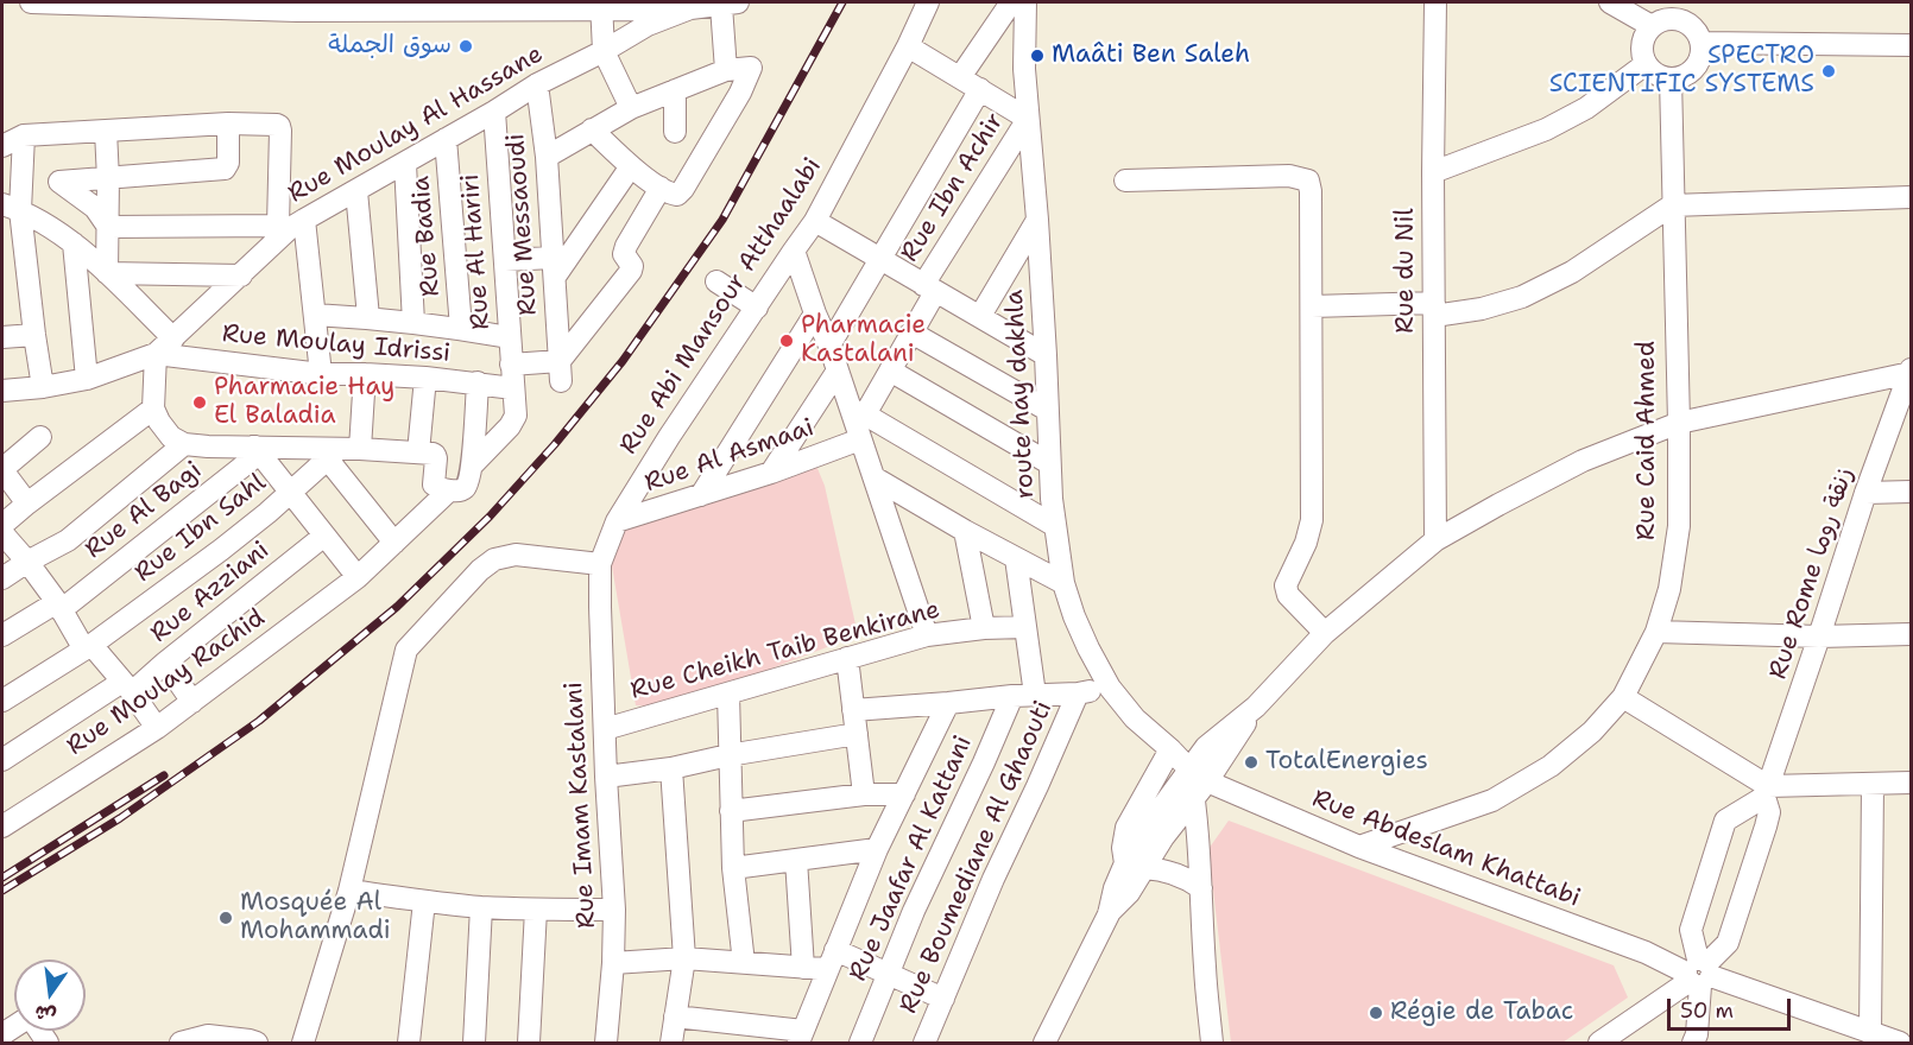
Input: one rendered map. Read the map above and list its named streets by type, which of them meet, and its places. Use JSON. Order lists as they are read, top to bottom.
{
  "streets": {
    "street": [
      "Rue Moulay Al Hassane",
      "Rue Ibn Achir",
      "Rue Messaoudi",
      "Rue Badia",
      "Rue Al Hariri",
      "Rue du Nil",
      "Rue Abi Mansour Atthaalabi",
      "Rue Moulay Idrissi",
      "route hay dakhla",
      "Rue Caid Ahmed",
      "Rue Al Asmaai",
      "Rue Al Bagi",
      "Rue Ibn Sahl",
      "Rue Rome زنقة روما",
      "Rue Azziani",
      "Rue Cheikh Taib Benkirane",
      "Rue Moulay Rachid",
      "Rue Imam Kastalani",
      "Rue Abdeslam Khattabi",
      "Rue Boumediane Al Ghaouti",
      "Rue Jaafar Al Kattani"
    ]
  },
  "crossings": [
    ["Rue Moulay Al Hassane", "Rue Messaoudi"],
    ["Rue Moulay Al Hassane", "Rue Badia"],
    ["Rue Moulay Al Hassane", "Rue Al Hariri"],
    ["Rue Moulay Al Hassane", "Rue Moulay Idrissi"],
    ["Rue Ibn Achir", "route hay dakhla"],
    ["Rue Al Hariri", "Rue Moulay Idrissi"],
    ["Rue Abi Mansour Atthaalabi", "Rue Al Asmaai"],
    ["Rue Abi Mansour Atthaalabi", "Rue Imam Kastalani"],
    ["route hay dakhla", "Rue Abdeslam Khattabi"],
    ["Rue Caid Ahmed", "Rue Abdeslam Khattabi"],
    ["Rue Rome زنقة روما", "Rue Abdeslam Khattabi"],
    ["Rue Cheikh Taib Benkirane", "Rue Imam Kastalani"]
  ],
  "places": [
    "سوق الجملة",
    "Maâti Ben Saleh",
    "SPECTRO SCIENTIFIC SYSTEMS",
    "Pharmacie Kastalani",
    "Pharmacie Hay El Baladia",
    "TotalEnergies",
    "Mosquée Al Mohammadi",
    "Régie de Tabac"
  ],
  "scale_bar": "50 m",
  "north": "bottom"
}
